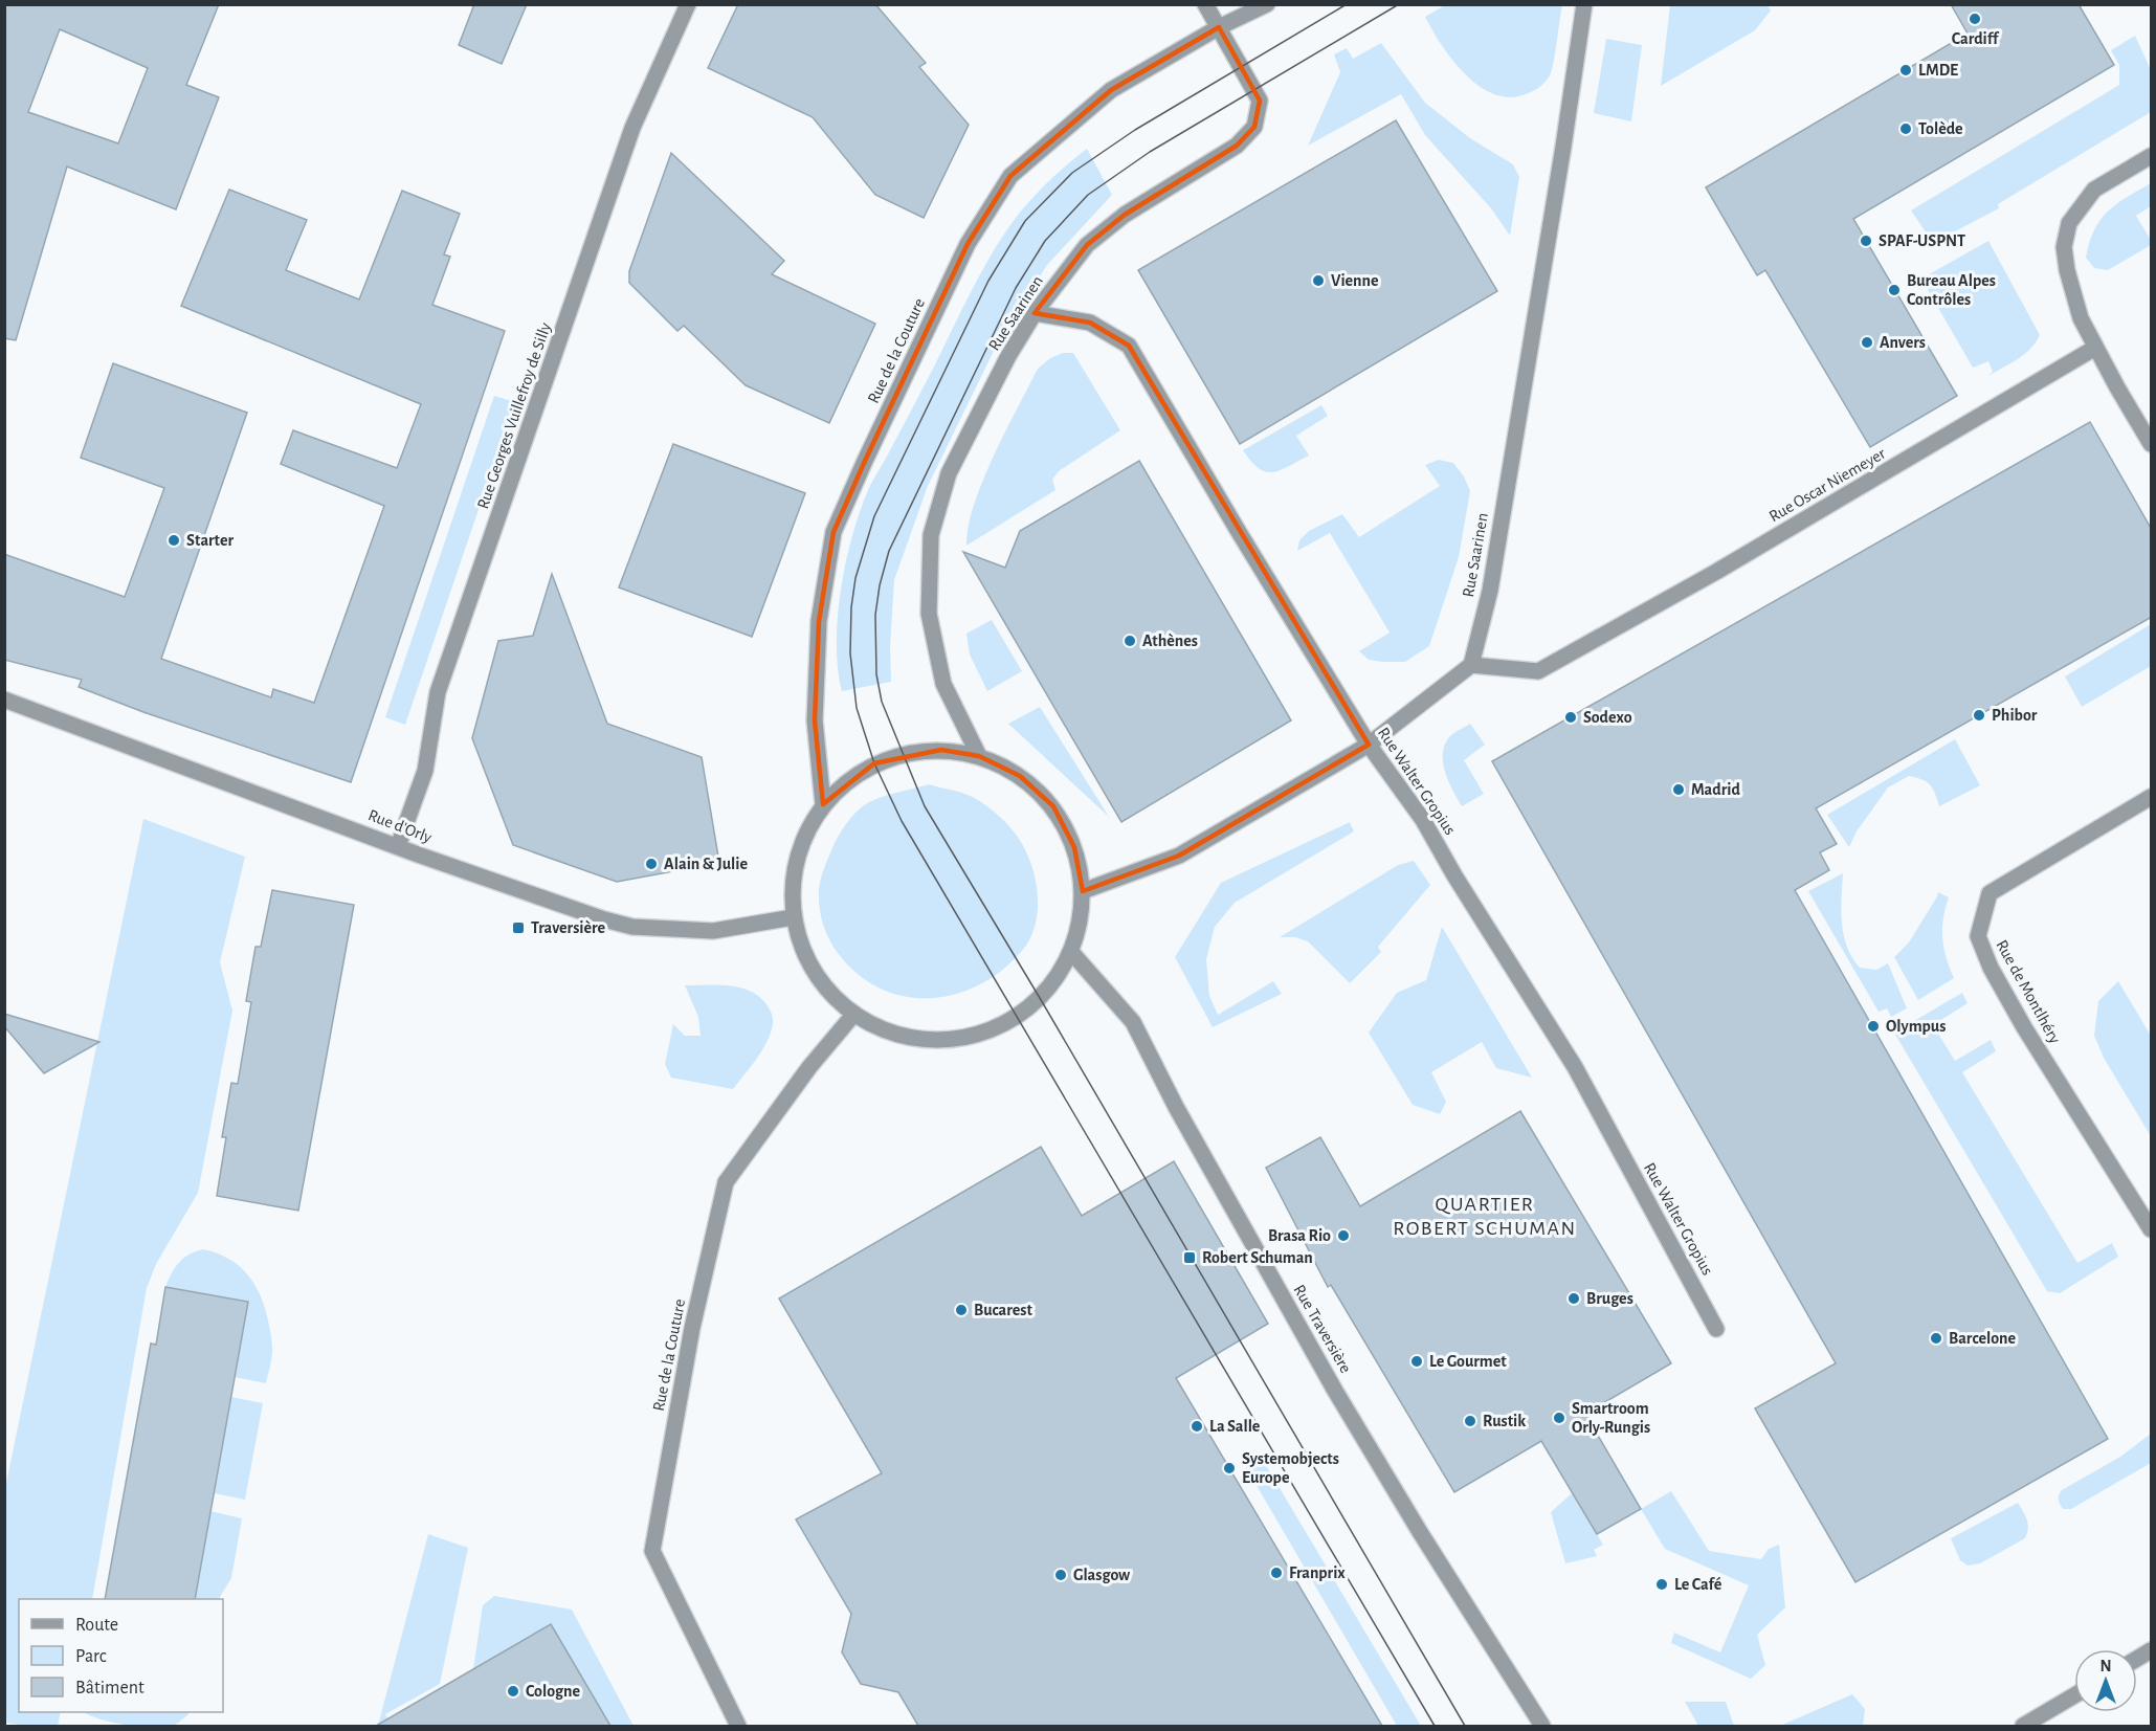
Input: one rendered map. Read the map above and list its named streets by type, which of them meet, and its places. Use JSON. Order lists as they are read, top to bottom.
{
  "streets": {
    "street": [
      "Rue Saarinen",
      "Rue de la Couture",
      "Rue Georges Vuillefroy de Silly",
      "Rue Oscar Niemeyer",
      "Rue Walter Gropius",
      "Rue d'Orly",
      "Rue de Montlhéry",
      "Rue Traversière"
    ]
  },
  "crossings": [
    ["Rue Saarinen", "Rue de la Couture"],
    ["Rue Saarinen", "Rue Oscar Niemeyer"],
    ["Rue Saarinen", "Rue Walter Gropius"],
    ["Rue Georges Vuillefroy de Silly", "Rue d'Orly"]
  ],
  "districts": ["QUARTIER ROBERT SCHUMAN"],
  "places": {
    "other": [
      "Cardiff",
      "LMDE",
      "Tolède",
      "SPAF-USPNT",
      "Vienne",
      "Bureau Alpes Contrôles",
      "Anvers",
      "Starter",
      "Athènes",
      "Phibor",
      "Sodexo",
      "Madrid",
      "Alain & Julie",
      "Olympus",
      "Brasa Rio",
      "Bruges",
      "Bucarest",
      "Barcelone",
      "Le Gourmet",
      "Smartroom Orly-Rungis",
      "Rustik",
      "La Salle",
      "Systemobjects Europe",
      "Franprix",
      "Glasgow",
      "Le Café",
      "Cologne"
    ],
    "transit": ["Traversière", "Robert Schuman"]
  },
  "legend": ["Route", "Parc", "Bâtiment"],
  "north": "top"
}
